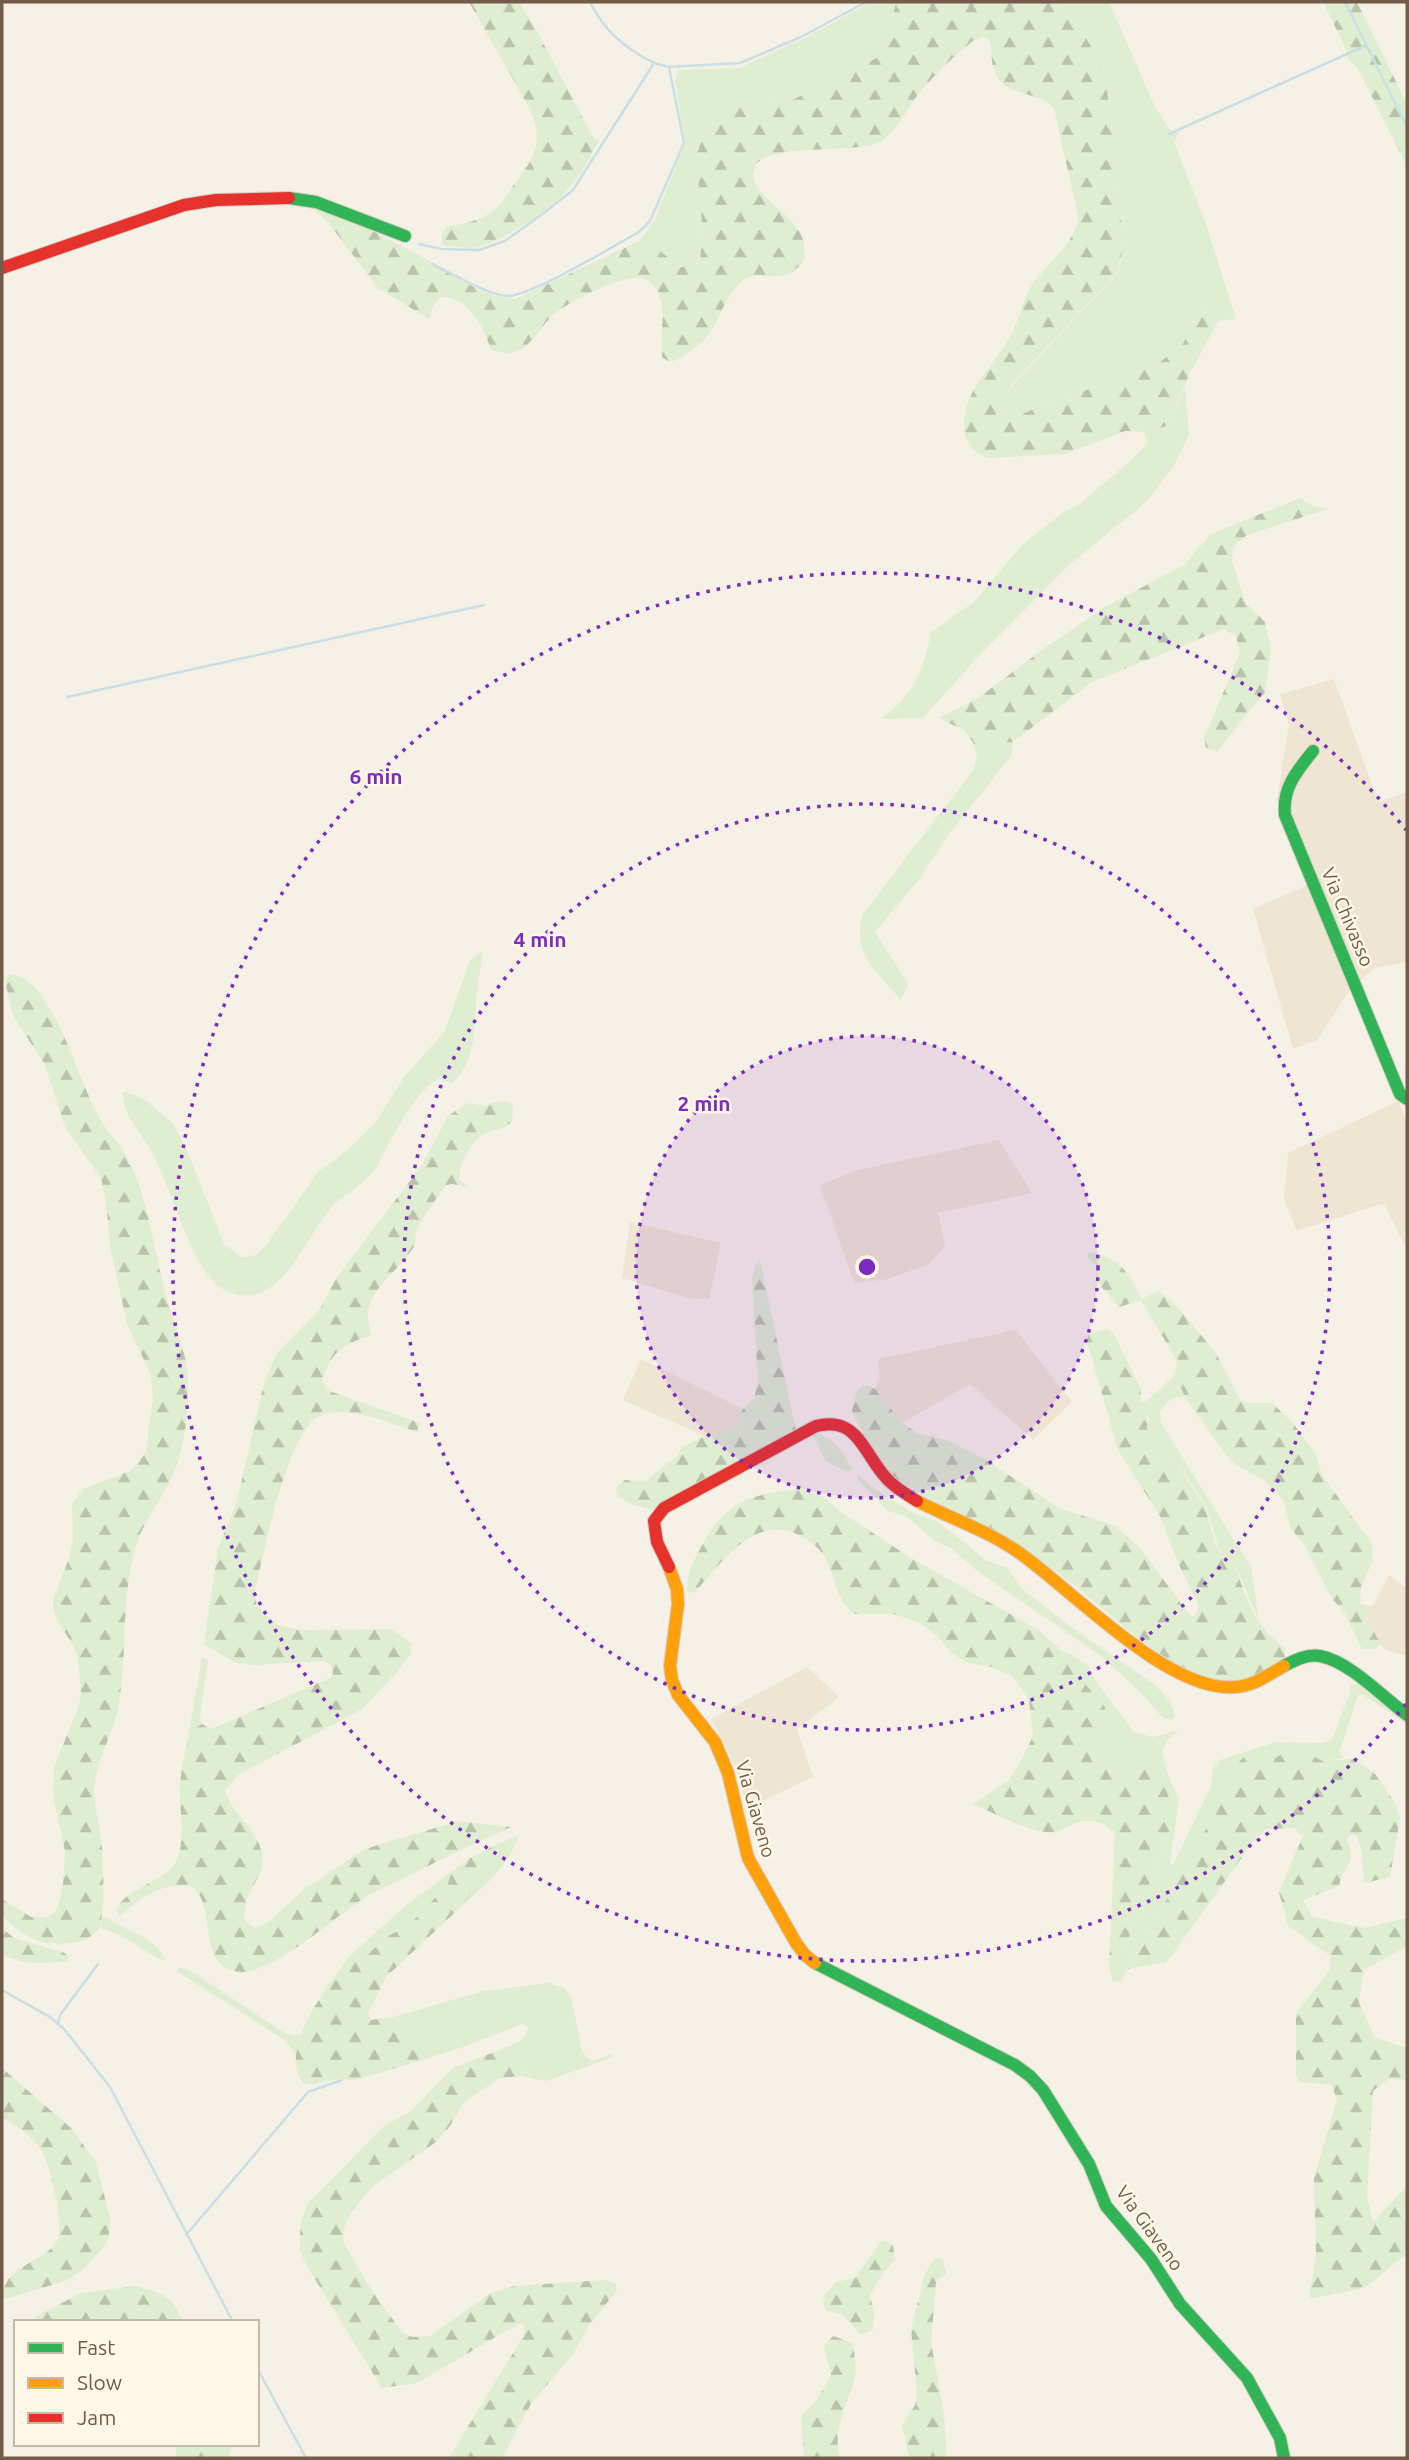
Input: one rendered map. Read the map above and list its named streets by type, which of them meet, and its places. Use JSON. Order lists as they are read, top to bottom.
{
  "streets": {
    "street": ["Via Chivasso", "Via Giaveno"]
  },
  "legend": ["Fast", "Slow", "Jam"],
  "rings": ["6 min", "4 min", "2 min"]
}
